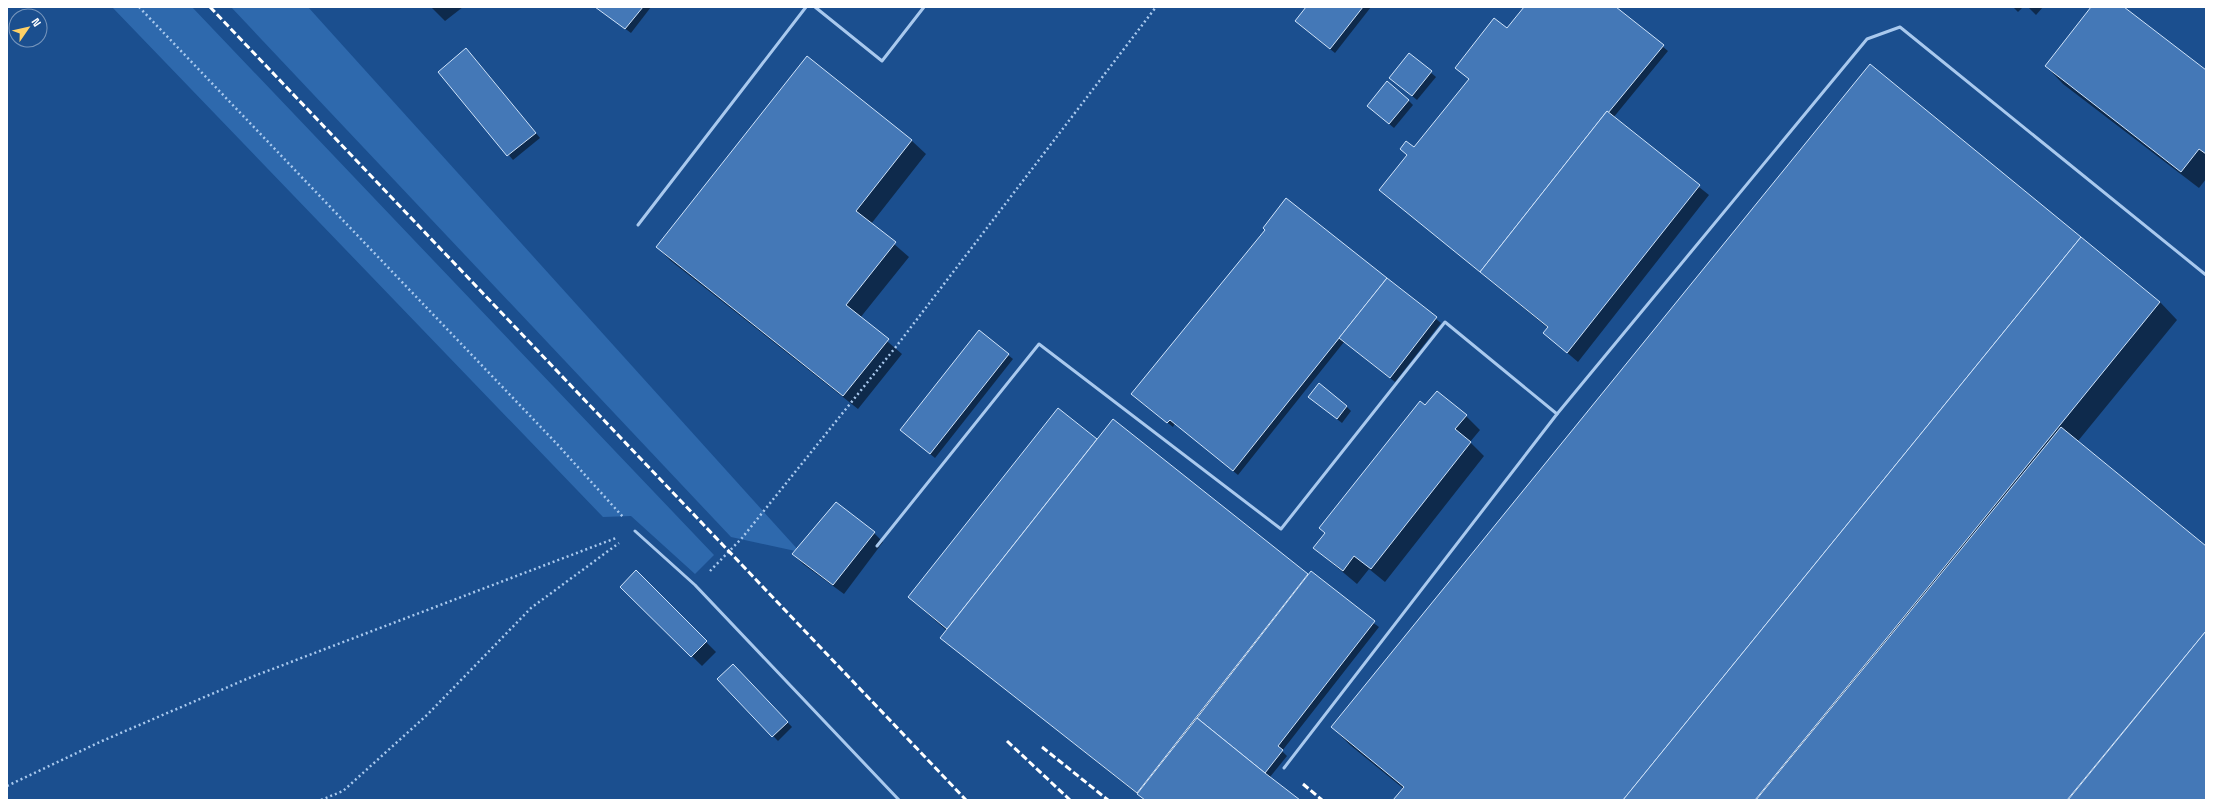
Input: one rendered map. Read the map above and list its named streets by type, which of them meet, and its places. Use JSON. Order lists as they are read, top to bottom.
{
  "north": "top right"
}
